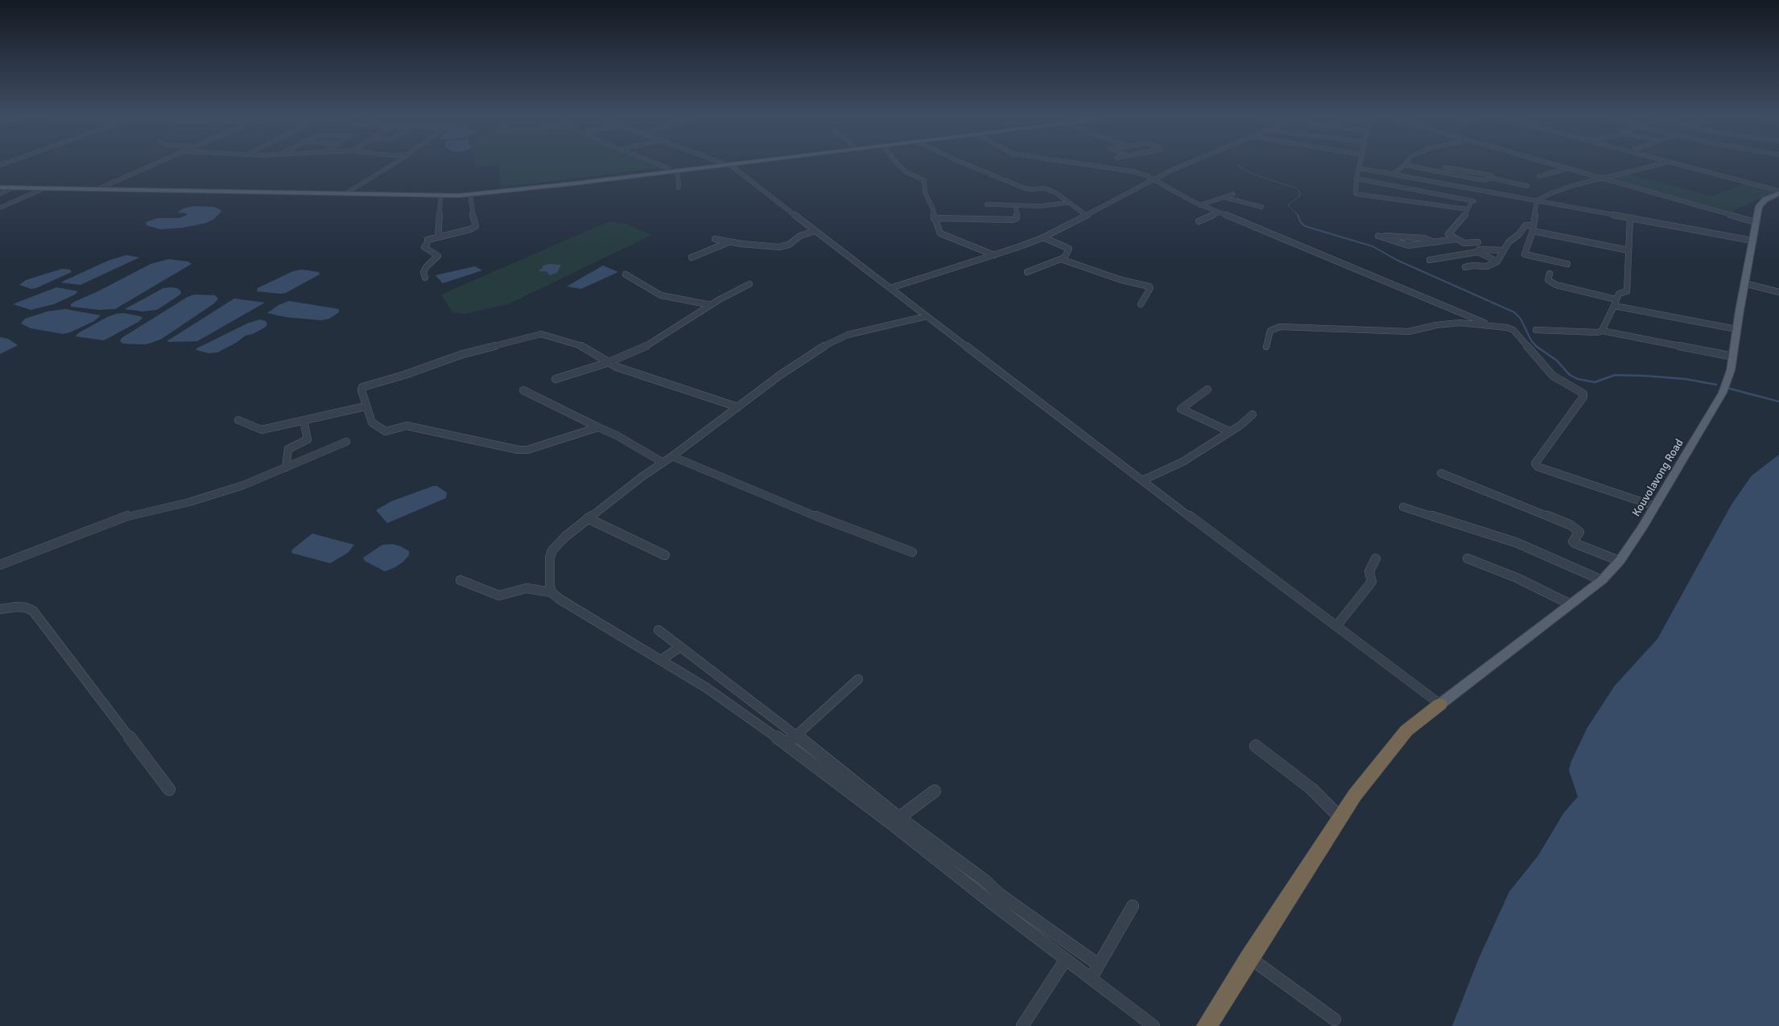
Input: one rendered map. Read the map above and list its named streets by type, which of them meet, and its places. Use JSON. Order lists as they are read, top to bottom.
{
  "streets": {
    "main road": ["Kouvolavong Road"]
  }
}
